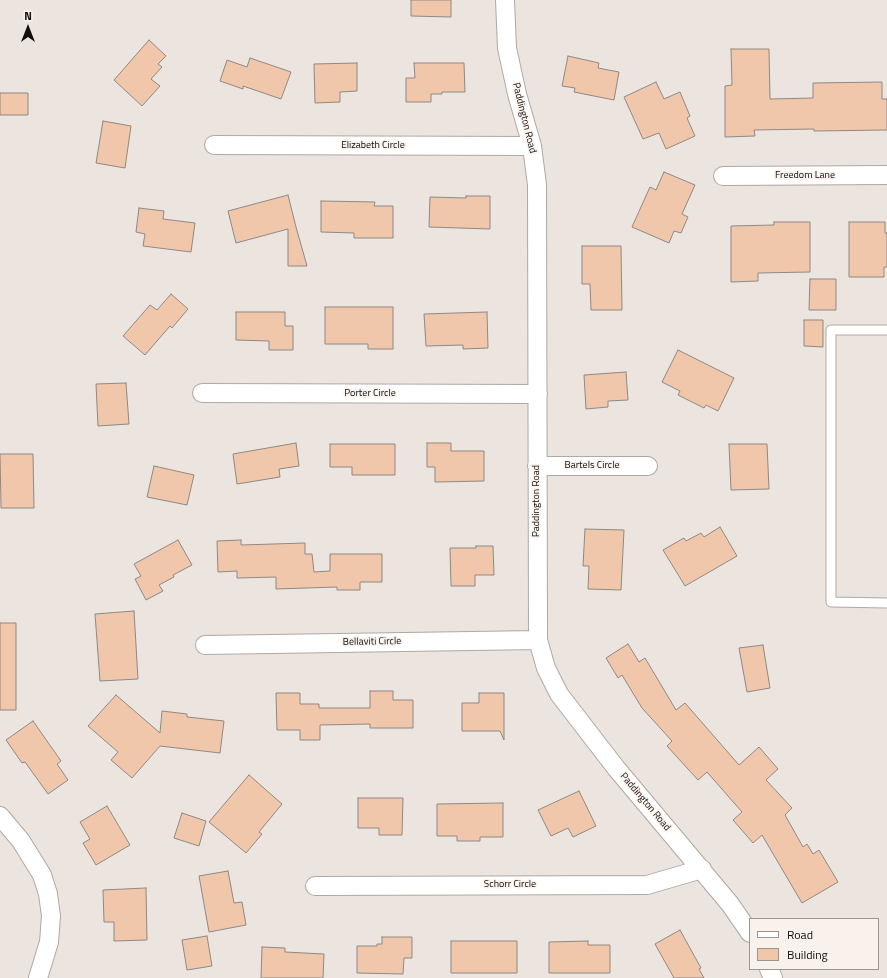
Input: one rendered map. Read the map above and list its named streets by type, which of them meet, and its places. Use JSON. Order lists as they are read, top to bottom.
{
  "streets": {
    "street": [
      "Paddington Road",
      "Elizabeth Circle",
      "Freedom Lane",
      "Porter Circle",
      "Bartels Circle",
      "Bellaviti Circle",
      "Schorr Circle"
    ]
  },
  "crossings": [
    ["Paddington Road", "Elizabeth Circle"],
    ["Paddington Road", "Porter Circle"],
    ["Paddington Road", "Bartels Circle"],
    ["Paddington Road", "Bellaviti Circle"],
    ["Paddington Road", "Schorr Circle"]
  ],
  "legend": ["Road", "Building"],
  "north": "top"
}
